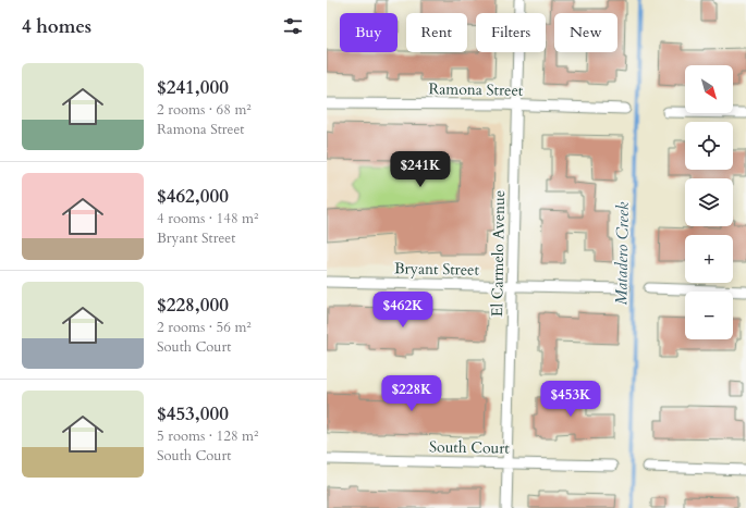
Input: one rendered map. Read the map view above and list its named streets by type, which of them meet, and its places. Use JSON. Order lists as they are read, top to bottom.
{
  "streets": {
    "street": [
      "Ramona Street",
      "El Carmelo Avenue",
      "Bryant Street",
      "South Court"
    ]
  },
  "crossings": [
    ["Ramona Street", "El Carmelo Avenue"],
    ["El Carmelo Avenue", "Bryant Street"],
    ["El Carmelo Avenue", "South Court"]
  ],
  "water": ["Matadero Creek"],
  "north": "bottom right",
  "page": {
    "heading": "4 homes",
    "chip": [
      "Buy",
      "Rent",
      "Filters",
      "New"
    ],
    "list": [
      {
        "name": "$241,000",
        "note": "2 rooms · 68 m² · Ramona Street"
      },
      {
        "name": "$462,000",
        "note": "4 rooms · 148 m² · Bryant Street"
      },
      {
        "name": "$228,000",
        "note": "2 rooms · 56 m² · South Court"
      },
      {
        "name": "$453,000",
        "note": "5 rooms · 128 m² · South Court"
      }
    ],
    "map_buttons": ["+", "−"],
    "price": [
      "$241K",
      "$462K",
      "$228K",
      "$453K"
    ]
  }
}
